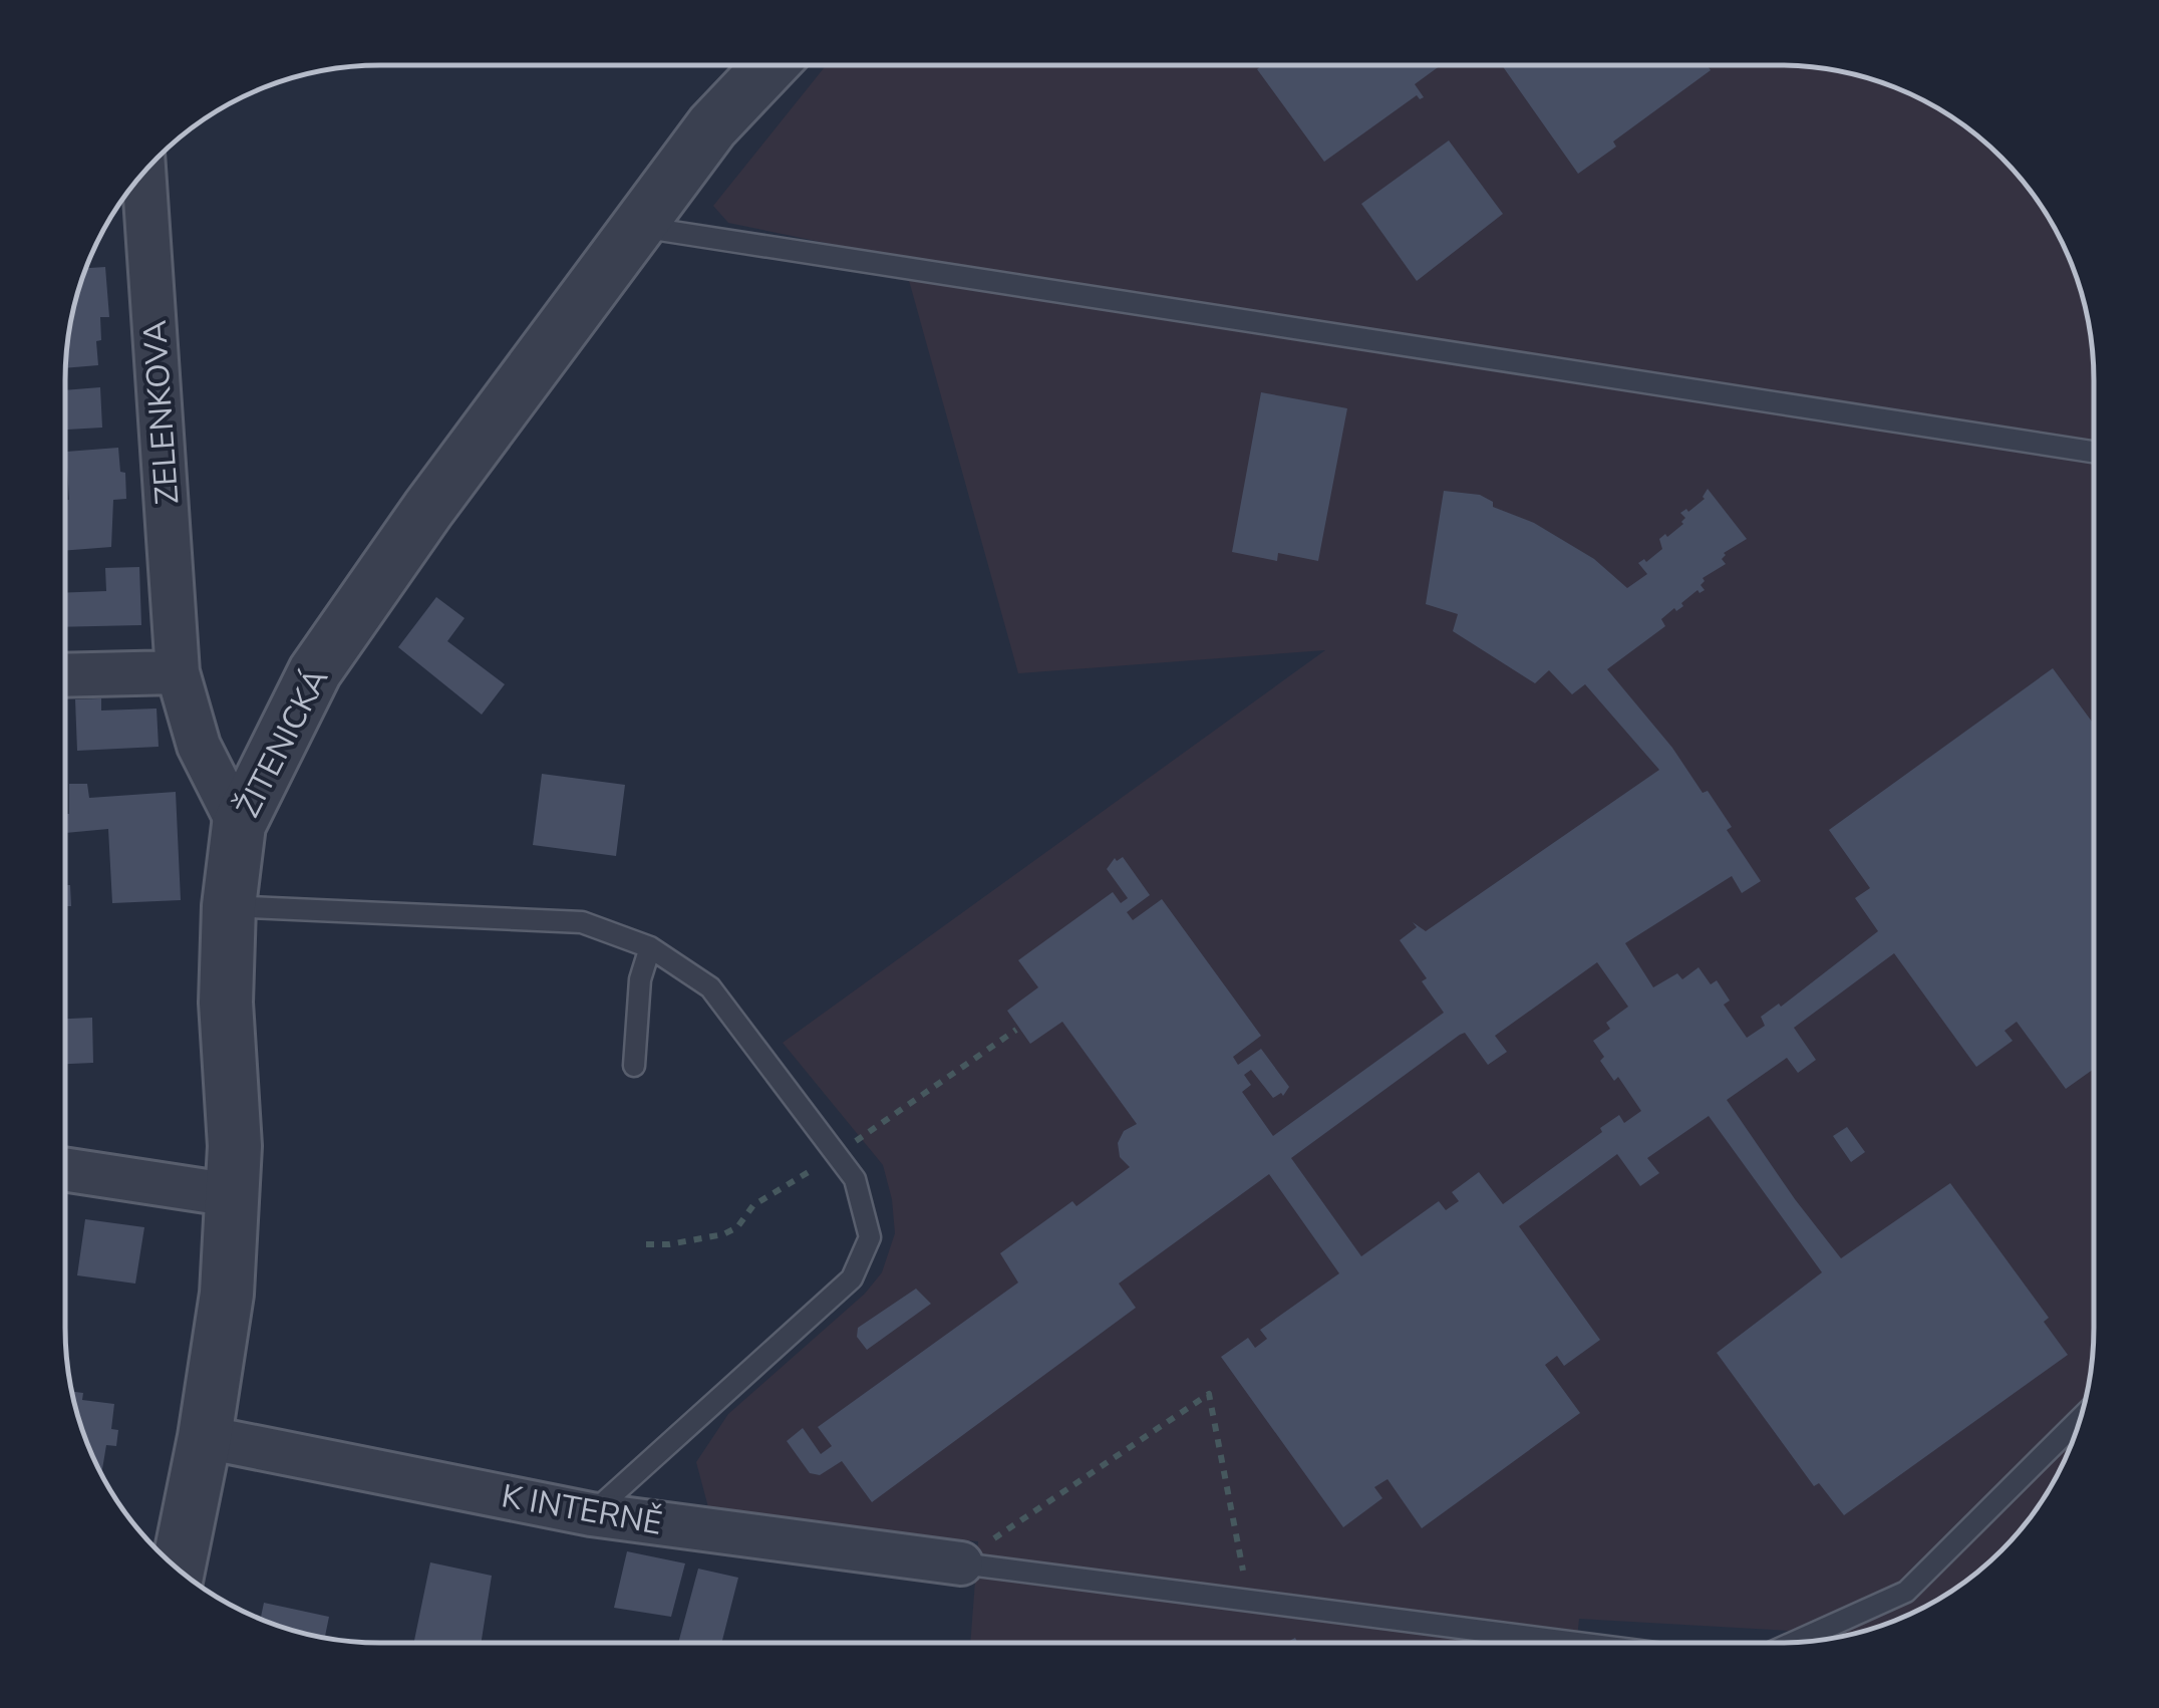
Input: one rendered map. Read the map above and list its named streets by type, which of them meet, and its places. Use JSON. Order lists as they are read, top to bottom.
{
  "streets": {
    "street": ["ZELENKOVA", "ŽITENICKÁ", "K INTERNĚ"]
  },
  "crossings": [
    ["ZELENKOVA", "ŽITENICKÁ"],
    ["ŽITENICKÁ", "K INTERNĚ"]
  ]
}
